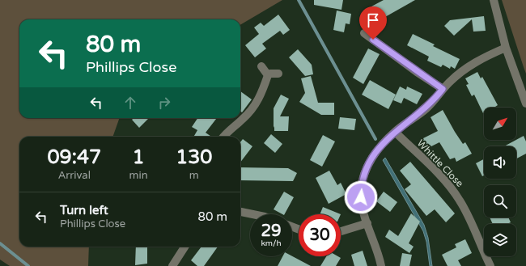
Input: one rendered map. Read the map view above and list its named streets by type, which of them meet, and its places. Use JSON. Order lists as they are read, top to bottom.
{
  "streets": {
    "street": ["Whittle Close"]
  },
  "north": "top right",
  "page": {
    "turn": ["80 m", "Phillips Close"],
    "eta": [
      "09:47",
      "Arrival",
      "1",
      "min",
      "130",
      "m"
    ],
    "list": [
      {
        "name": "Turn left",
        "note": "Phillips Close",
        "value": "80 m"
      }
    ],
    "speed": "29 km/h",
    "limit": "30"
  }
}
